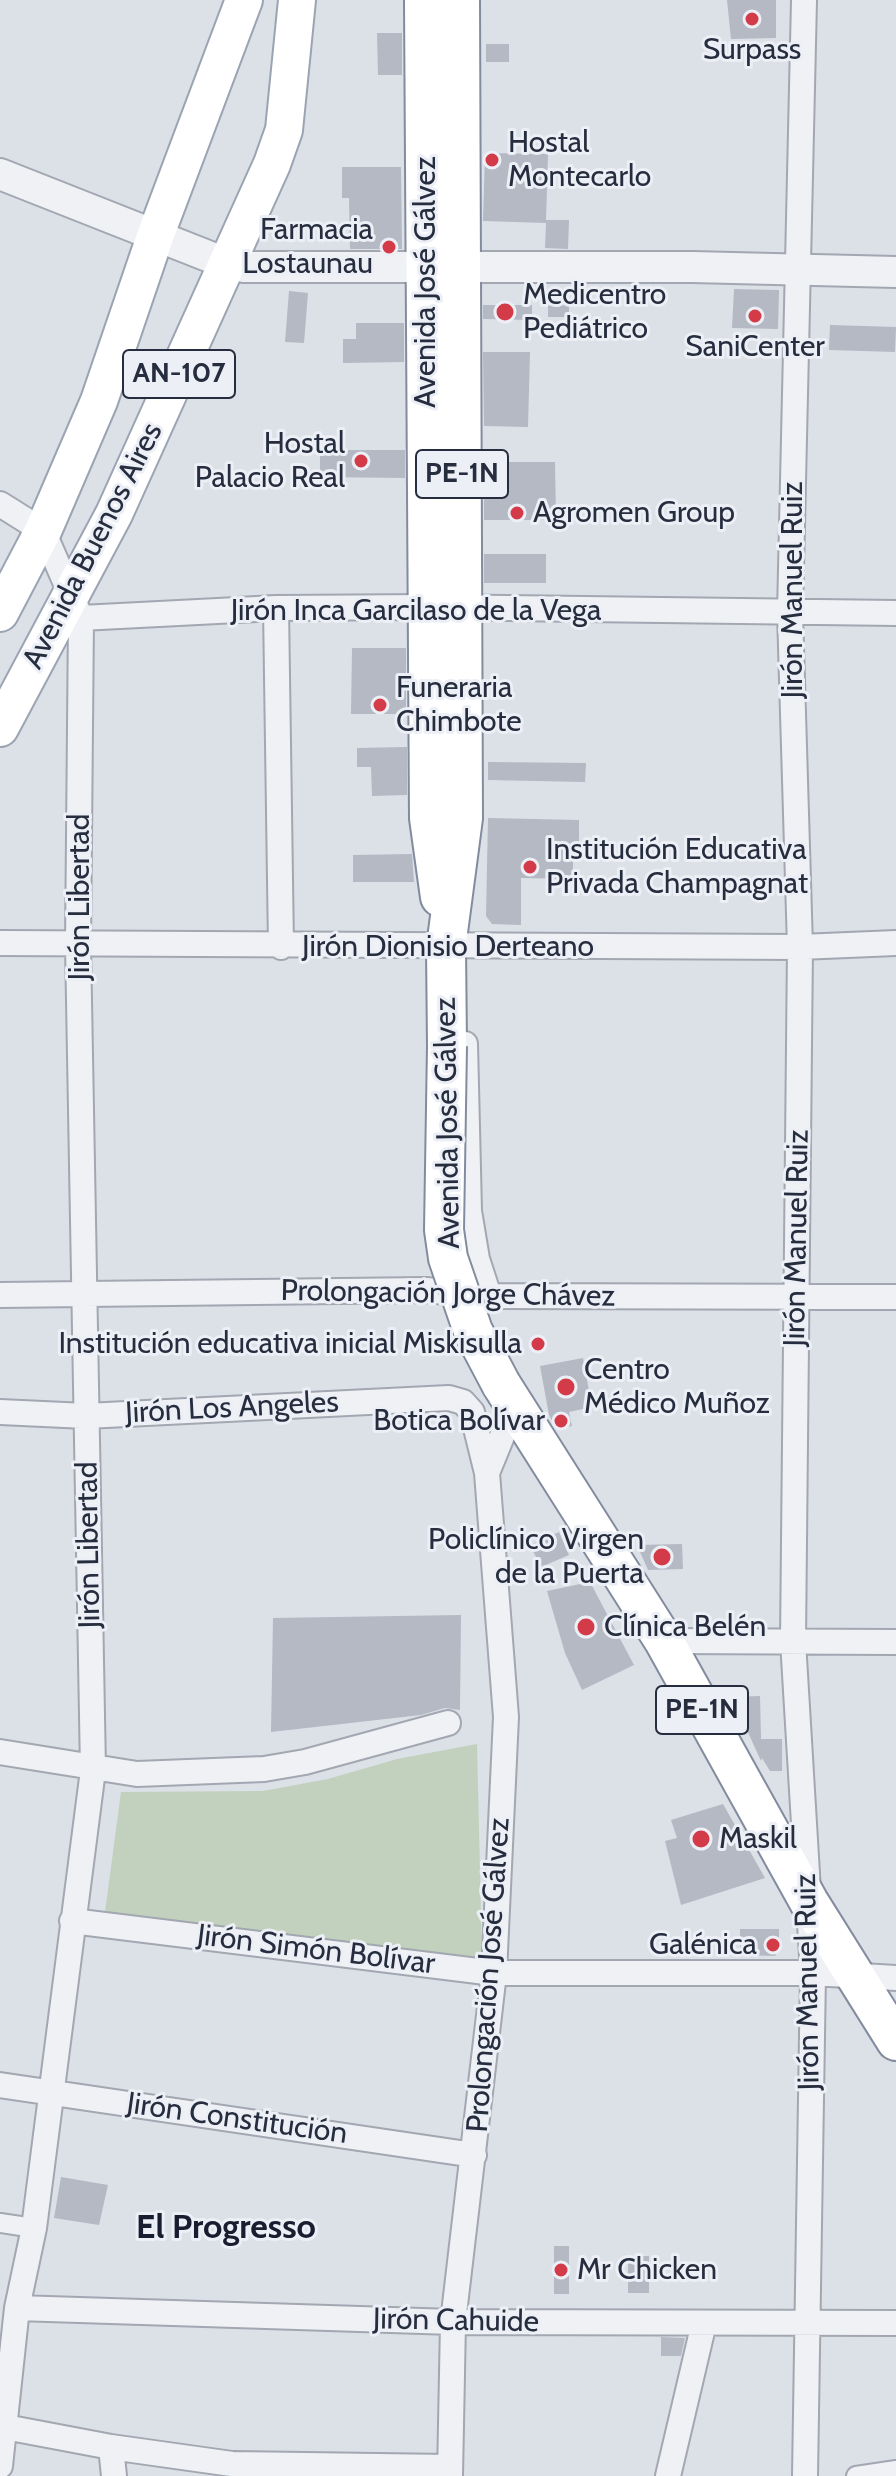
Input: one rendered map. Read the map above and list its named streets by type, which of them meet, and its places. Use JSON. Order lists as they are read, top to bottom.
{
  "streets": {
    "highway": ["Avenida José Gálvez", "PE-1N"],
    "main road": ["AN-107", "Avenida Buenos Aires"],
    "street": [
      "Jirón Manuel Ruiz",
      "Jirón Inca Garcilaso de la Vega",
      "Jirón Libertad",
      "Jirón Dionisio Derteano",
      "Prolongación Jorge Chávez",
      "Jirón Los Angeles",
      "Jirón Simón Bolívar",
      "Prolongación José Gálvez",
      "Jirón Constitución",
      "Jirón Cahuide"
    ]
  },
  "crossings": [
    ["Avenida José Gálvez", "Jirón Manuel Ruiz"],
    ["Avenida José Gálvez", "Jirón Inca Garcilaso de la Vega"],
    ["Avenida José Gálvez", "Jirón Dionisio Derteano"],
    ["Avenida José Gálvez", "Jirón Simón Bolívar"],
    ["Avenida José Gálvez", "Prolongación José Gálvez"],
    ["Avenida Buenos Aires", "Jirón Inca Garcilaso de la Vega"],
    ["Avenida Buenos Aires", "Jirón Libertad"],
    ["Jirón Manuel Ruiz", "Jirón Inca Garcilaso de la Vega"],
    ["Jirón Manuel Ruiz", "Jirón Dionisio Derteano"],
    ["Jirón Manuel Ruiz", "Prolongación Jorge Chávez"],
    ["Jirón Manuel Ruiz", "Jirón Simón Bolívar"],
    ["Jirón Manuel Ruiz", "Jirón Cahuide"],
    ["Jirón Inca Garcilaso de la Vega", "Jirón Libertad"],
    ["Jirón Libertad", "Jirón Dionisio Derteano"],
    ["Jirón Libertad", "Prolongación Jorge Chávez"],
    ["Jirón Libertad", "Jirón Los Angeles"],
    ["Jirón Libertad", "Jirón Simón Bolívar"],
    ["Jirón Libertad", "Jirón Constitución"],
    ["Jirón Libertad", "Jirón Cahuide"],
    ["Jirón Los Angeles", "Prolongación José Gálvez"],
    ["Jirón Simón Bolívar", "Prolongación José Gálvez"],
    ["Prolongación José Gálvez", "Jirón Constitución"],
    ["Prolongación José Gálvez", "Jirón Cahuide"]
  ],
  "districts": ["El Progresso"],
  "places": [
    "Surpass",
    "Hostal Montecarlo",
    "Farmacia Lostaunau",
    "Medicentro Pediátrico",
    "SaniCenter",
    "Hostal Palacio Real",
    "Agromen Group",
    "Funeraria Chimbote",
    "Institución Educativa Privada Champagnat",
    "Institución educativa inicial Miskisulla",
    "Centro Médico Muñoz",
    "Botica Bolívar",
    "Policlínico Virgen de la Puerta",
    "Clínica Belén",
    "Maskil",
    "Galénica",
    "Mr Chicken"
  ]
}
